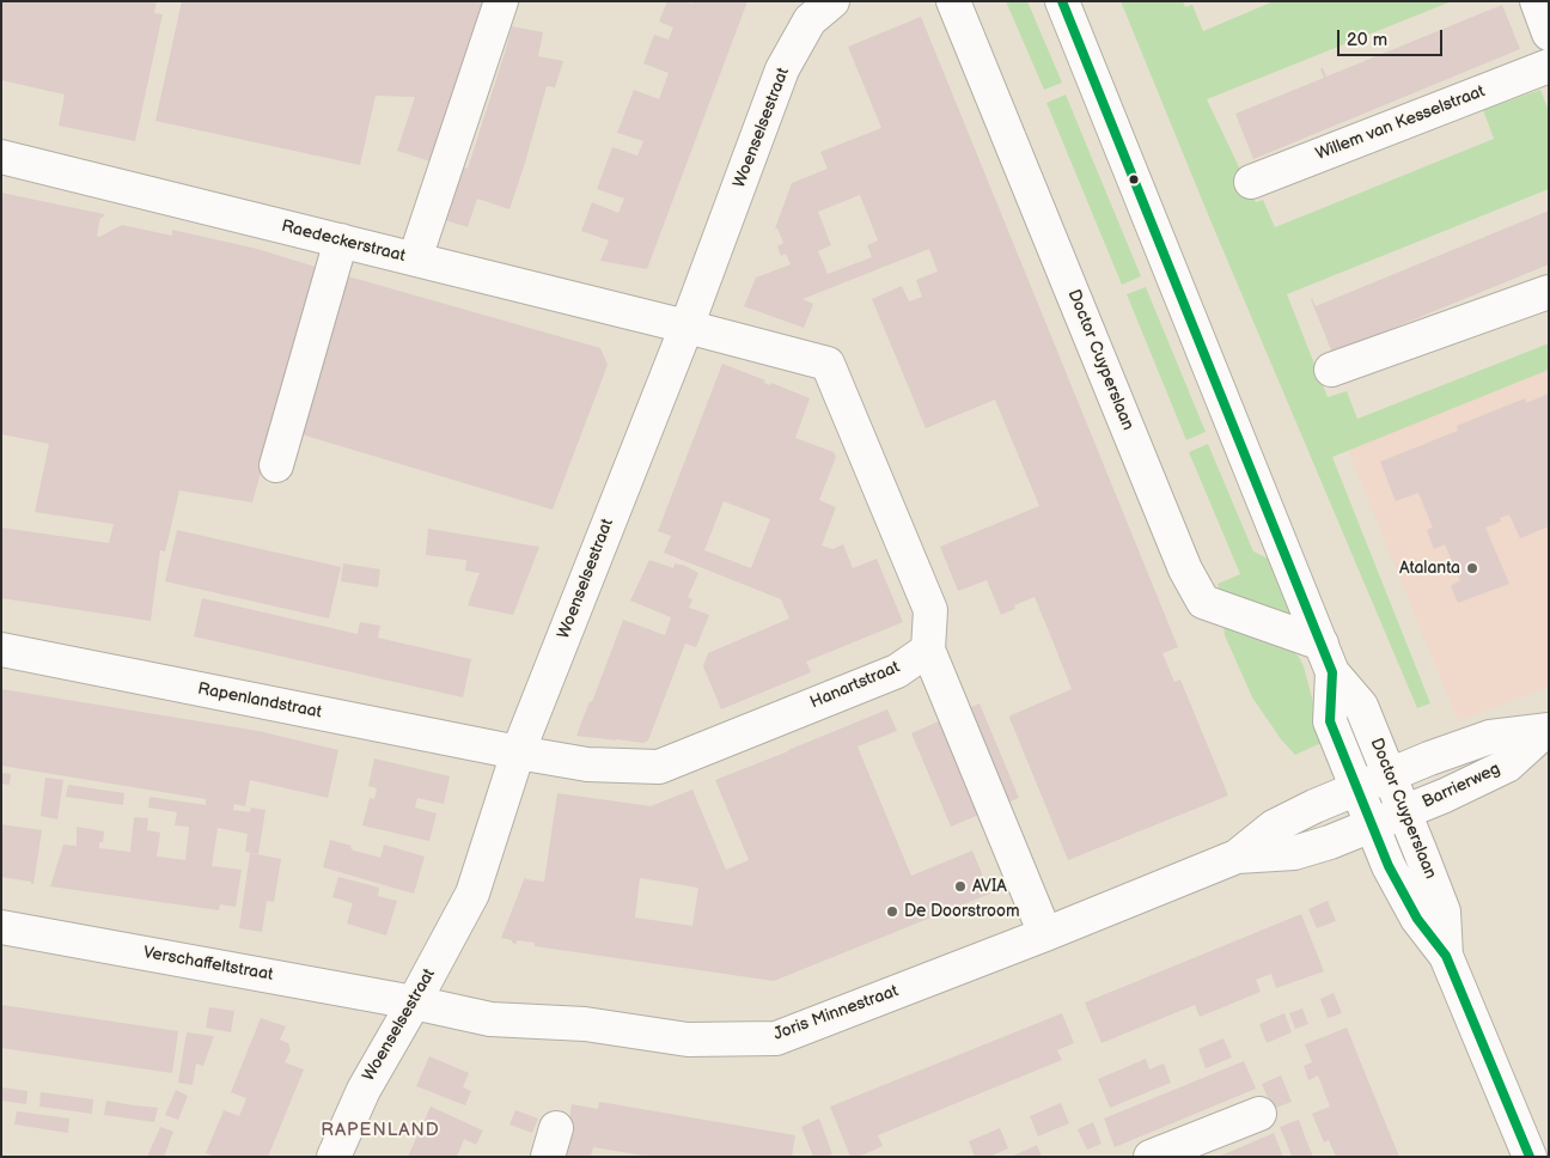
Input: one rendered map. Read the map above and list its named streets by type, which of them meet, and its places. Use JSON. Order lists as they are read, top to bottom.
{
  "streets": {
    "street": [
      "Willem van Kesselstraat",
      "Woenselsestraat",
      "Raedeckerstraat",
      "Doctor Cuyperslaan",
      "Hanartstraat",
      "Rapenlandstraat",
      "Barrierweg",
      "Verschaffeltstraat",
      "Joris Minnestraat"
    ]
  },
  "crossings": [
    ["Woenselsestraat", "Raedeckerstraat"],
    ["Woenselsestraat", "Hanartstraat"],
    ["Woenselsestraat", "Rapenlandstraat"],
    ["Woenselsestraat", "Verschaffeltstraat"],
    ["Woenselsestraat", "Joris Minnestraat"],
    ["Doctor Cuyperslaan", "Barrierweg"],
    ["Doctor Cuyperslaan", "Joris Minnestraat"],
    ["Hanartstraat", "Rapenlandstraat"],
    ["Barrierweg", "Joris Minnestraat"],
    ["Verschaffeltstraat", "Joris Minnestraat"]
  ],
  "districts": ["RAPENLAND"],
  "places": ["Atalanta", "AVIA", "De Doorstroom"],
  "scale_bar": "20 m"
}
